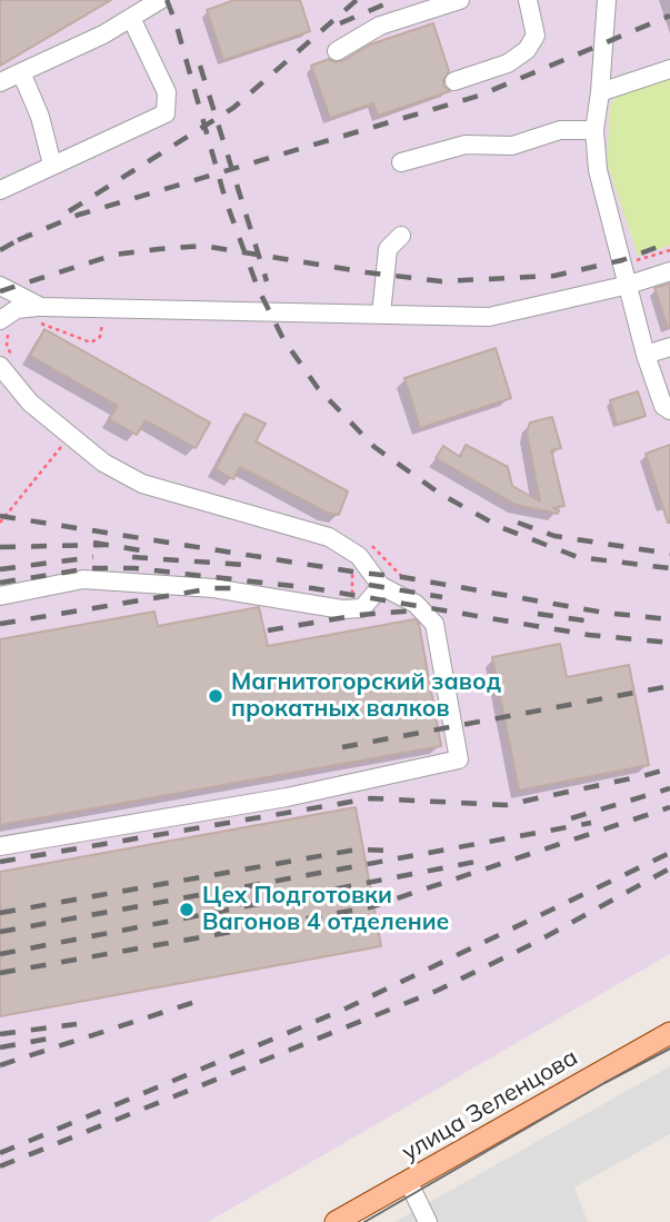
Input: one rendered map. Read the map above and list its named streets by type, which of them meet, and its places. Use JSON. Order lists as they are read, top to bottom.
{
  "streets": {
    "main road": ["улица Зеленцова"]
  },
  "places": ["Магнитогорский завод прокатных валков", "Цех Подготовки Вагонов 4 отделение"]
}
